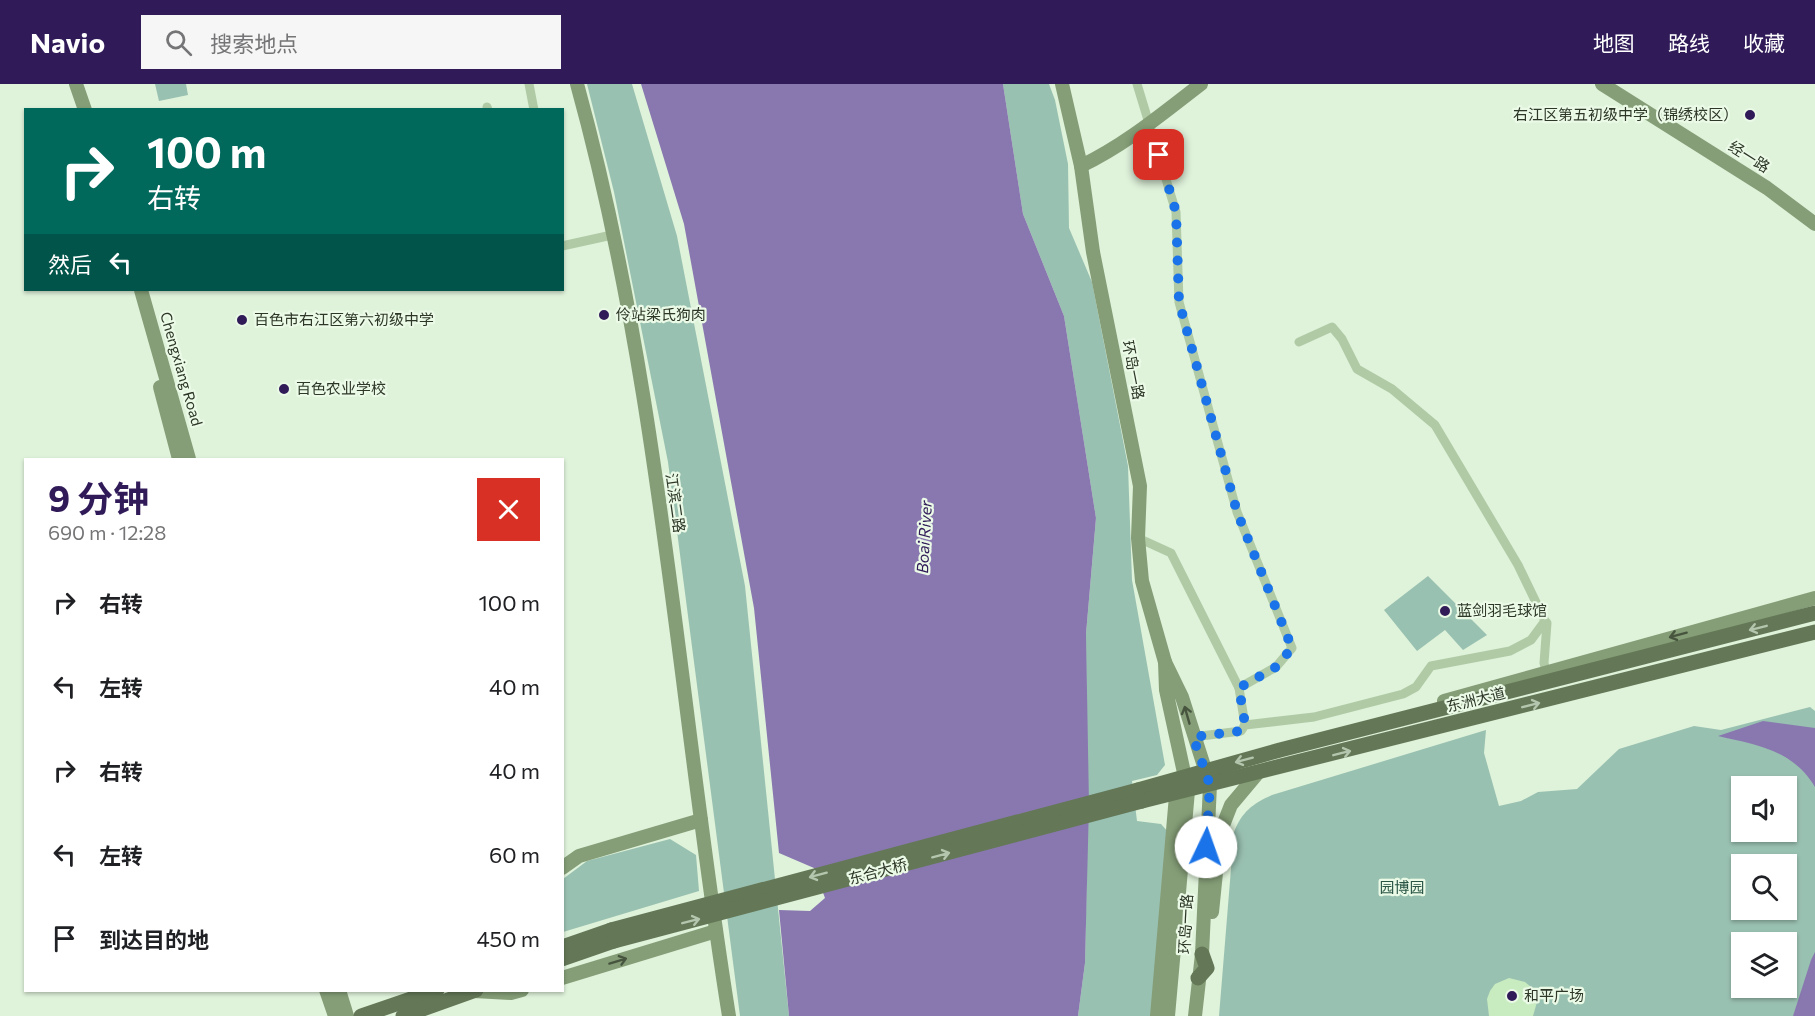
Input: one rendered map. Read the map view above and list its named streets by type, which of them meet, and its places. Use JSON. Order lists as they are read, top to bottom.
{
  "streets": {
    "main road": ["东洲大道", "东合大桥"],
    "street": [
      "经一路",
      "Chengxiang Road",
      "环岛一路",
      "江滨二路"
    ]
  },
  "crossings": [
    ["环岛一路", "东洲大道"],
    ["东洲大道", "东合大桥"]
  ],
  "water": ["Boai River"],
  "parks": ["园博园"],
  "places": [
    "右江区第五初级中学（锦绣校区）",
    "伶站梁氏狗肉",
    "百色市右江区第六初级中学",
    "百色农业学校",
    "蓝剑羽毛球馆",
    "和平广场"
  ],
  "page": {
    "header": "Navio",
    "search": "搜索地点",
    "nav": ["地图", "路线", "收藏"],
    "turn": ["100 m", "右转"],
    "then": "然后",
    "heading": ["9 分钟", "690 m · 12:28"],
    "list": [
      {
        "name": "右转",
        "value": "100 m"
      },
      {
        "name": "左转",
        "value": "40 m"
      },
      {
        "name": "右转",
        "value": "40 m"
      },
      {
        "name": "左转",
        "value": "60 m"
      },
      {
        "name": "到达目的地",
        "value": "450 m"
      }
    ]
  }
}
